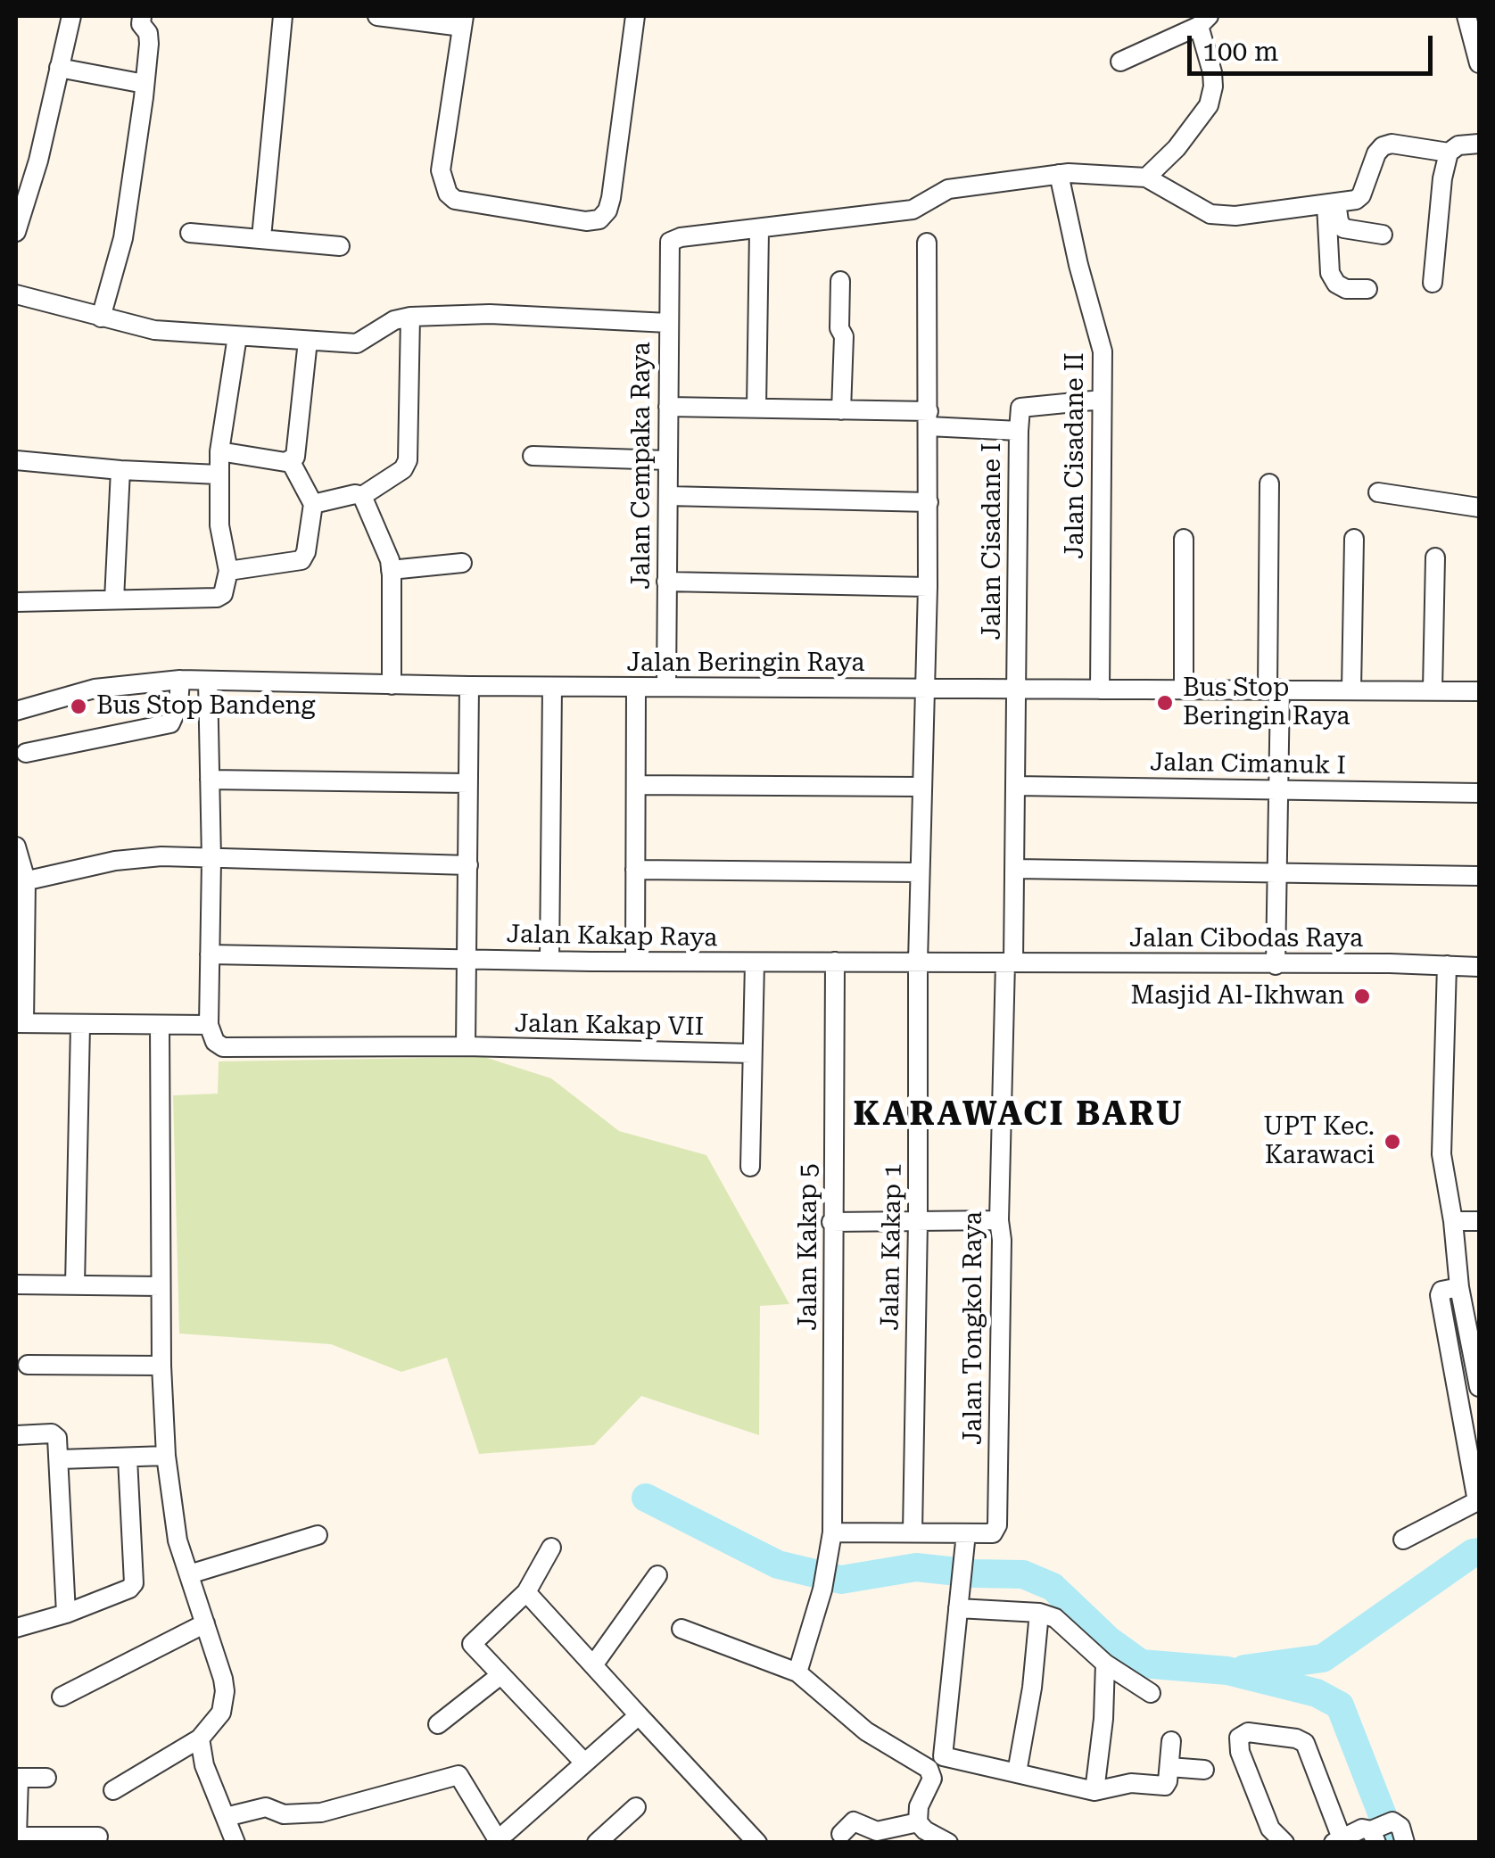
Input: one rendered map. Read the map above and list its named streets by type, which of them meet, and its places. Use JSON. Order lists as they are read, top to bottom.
{
  "streets": {
    "street": [
      "Jalan Cisadane II",
      "Jalan Cempaka Raya",
      "Jalan Cisadane I",
      "Jalan Beringin Raya",
      "Jalan Cimanuk I",
      "Jalan Kakap Raya",
      "Jalan Cibodas Raya",
      "Jalan Kakap VII",
      "Jalan Kakap 5",
      "Jalan Kakap 1",
      "Jalan Tongkol Raya"
    ]
  },
  "crossings": [
    ["Jalan Cisadane II", "Jalan Beringin Raya"],
    ["Jalan Cempaka Raya", "Jalan Cisadane I"],
    ["Jalan Cempaka Raya", "Jalan Beringin Raya"],
    ["Jalan Cisadane I", "Jalan Beringin Raya"],
    ["Jalan Cisadane I", "Jalan Kakap 1"],
    ["Jalan Cisadane I", "Jalan Tongkol Raya"],
    ["Jalan Beringin Raya", "Jalan Kakap 1"],
    ["Jalan Beringin Raya", "Jalan Tongkol Raya"],
    ["Jalan Cimanuk I", "Jalan Tongkol Raya"],
    ["Jalan Kakap Raya", "Jalan Cibodas Raya"],
    ["Jalan Kakap Raya", "Jalan Kakap 5"],
    ["Jalan Kakap Raya", "Jalan Kakap 1"],
    ["Jalan Kakap Raya", "Jalan Tongkol Raya"],
    ["Jalan Cibodas Raya", "Jalan Tongkol Raya"],
    ["Jalan Kakap 5", "Jalan Tongkol Raya"],
    ["Jalan Kakap 1", "Jalan Tongkol Raya"]
  ],
  "districts": ["KARAWACI BARU"],
  "places": [
    "Bus Stop Beringin Raya",
    "Bus Stop Bandeng",
    "Masjid Al-Ikhwan",
    "UPT Kec. Karawaci"
  ],
  "scale_bar": "100 m"
}
